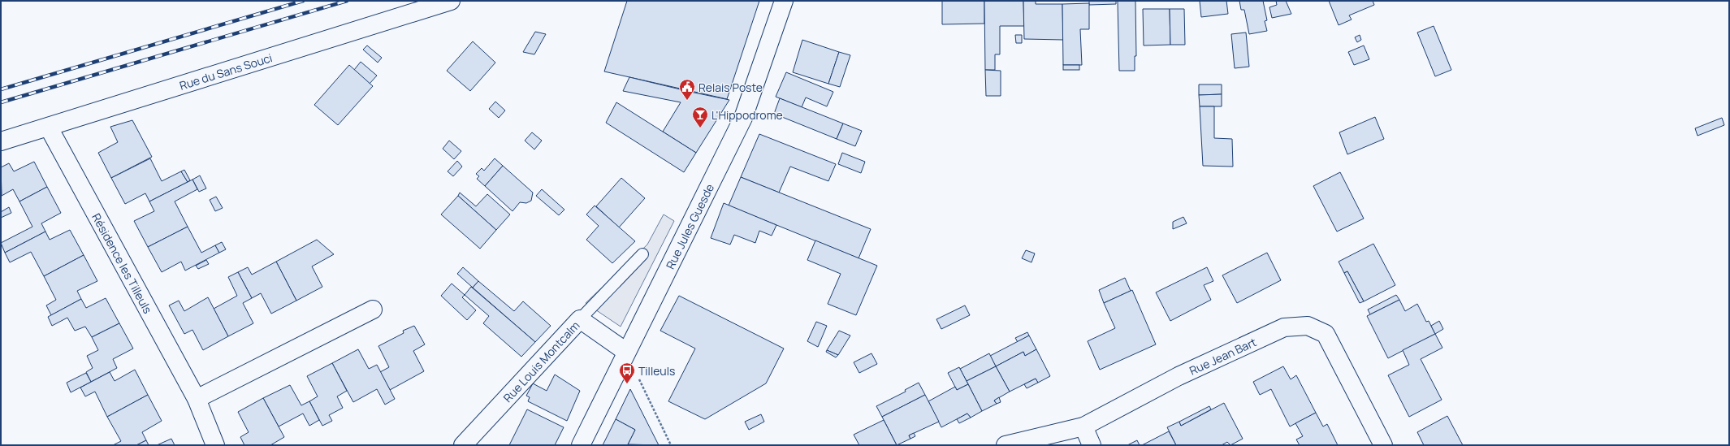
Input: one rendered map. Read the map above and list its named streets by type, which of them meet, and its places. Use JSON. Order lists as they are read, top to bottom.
{
  "streets": {
    "street": [
      "Rue du Sans Souci",
      "Rue Jules Guesde",
      "Résidence les Tilleuls",
      "Rue Jean Bart",
      "Rue Louis Montcalm"
    ]
  },
  "crossings": [
    ["Rue du Sans Souci", "Résidence les Tilleuls"],
    ["Rue Jules Guesde", "Rue Louis Montcalm"]
  ],
  "places": {
    "public building": ["Relais Poste"],
    "bar": ["L'Hippodrome"],
    "bus stop": ["Tilleuls"]
  }
}
